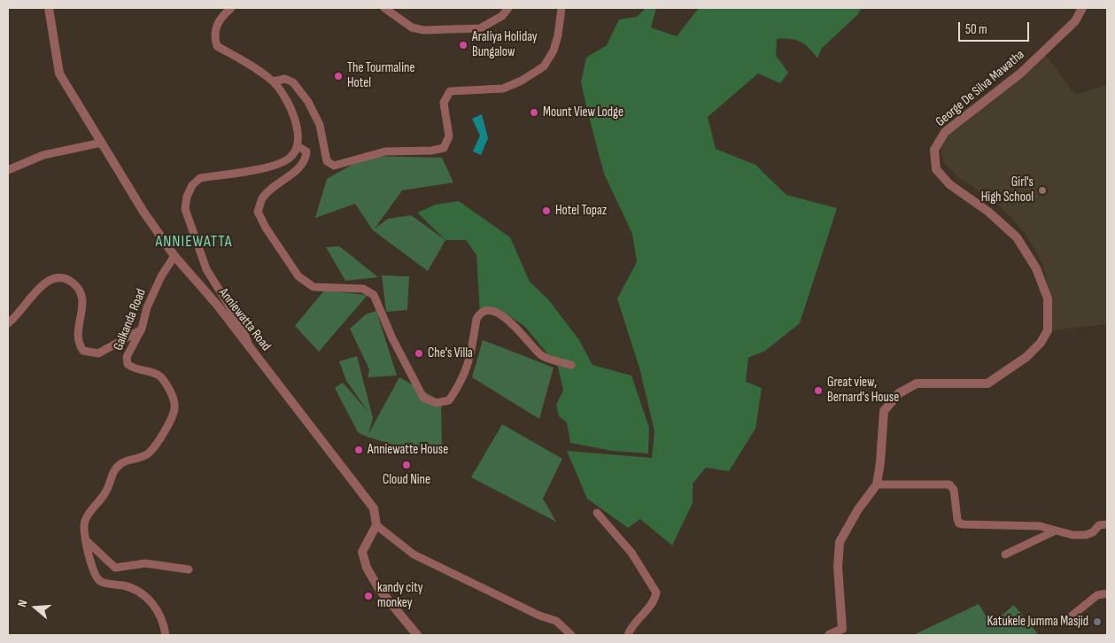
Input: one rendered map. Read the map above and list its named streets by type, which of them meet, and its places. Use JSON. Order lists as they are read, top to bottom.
{
  "streets": {
    "street": ["George De Silva Mawatha", "Galkanda Road", "Anniewatta Road"]
  },
  "crossings": [
    ["Galkanda Road", "Anniewatta Road"]
  ],
  "districts": ["ANNIEWATTA"],
  "places": [
    "Araliya Holiday Bungalow",
    "The Tourmaline Hotel",
    "Mount View Lodge",
    "Girl's High School",
    "Hotel Topaz",
    "Che's Villa",
    "Great view, Bernard's House",
    "Anniewatte House",
    "Cloud Nine",
    "kandy city monkey",
    "Katukele Jumma Masjid"
  ],
  "scale_bar": "50 m",
  "north": "left"
}
